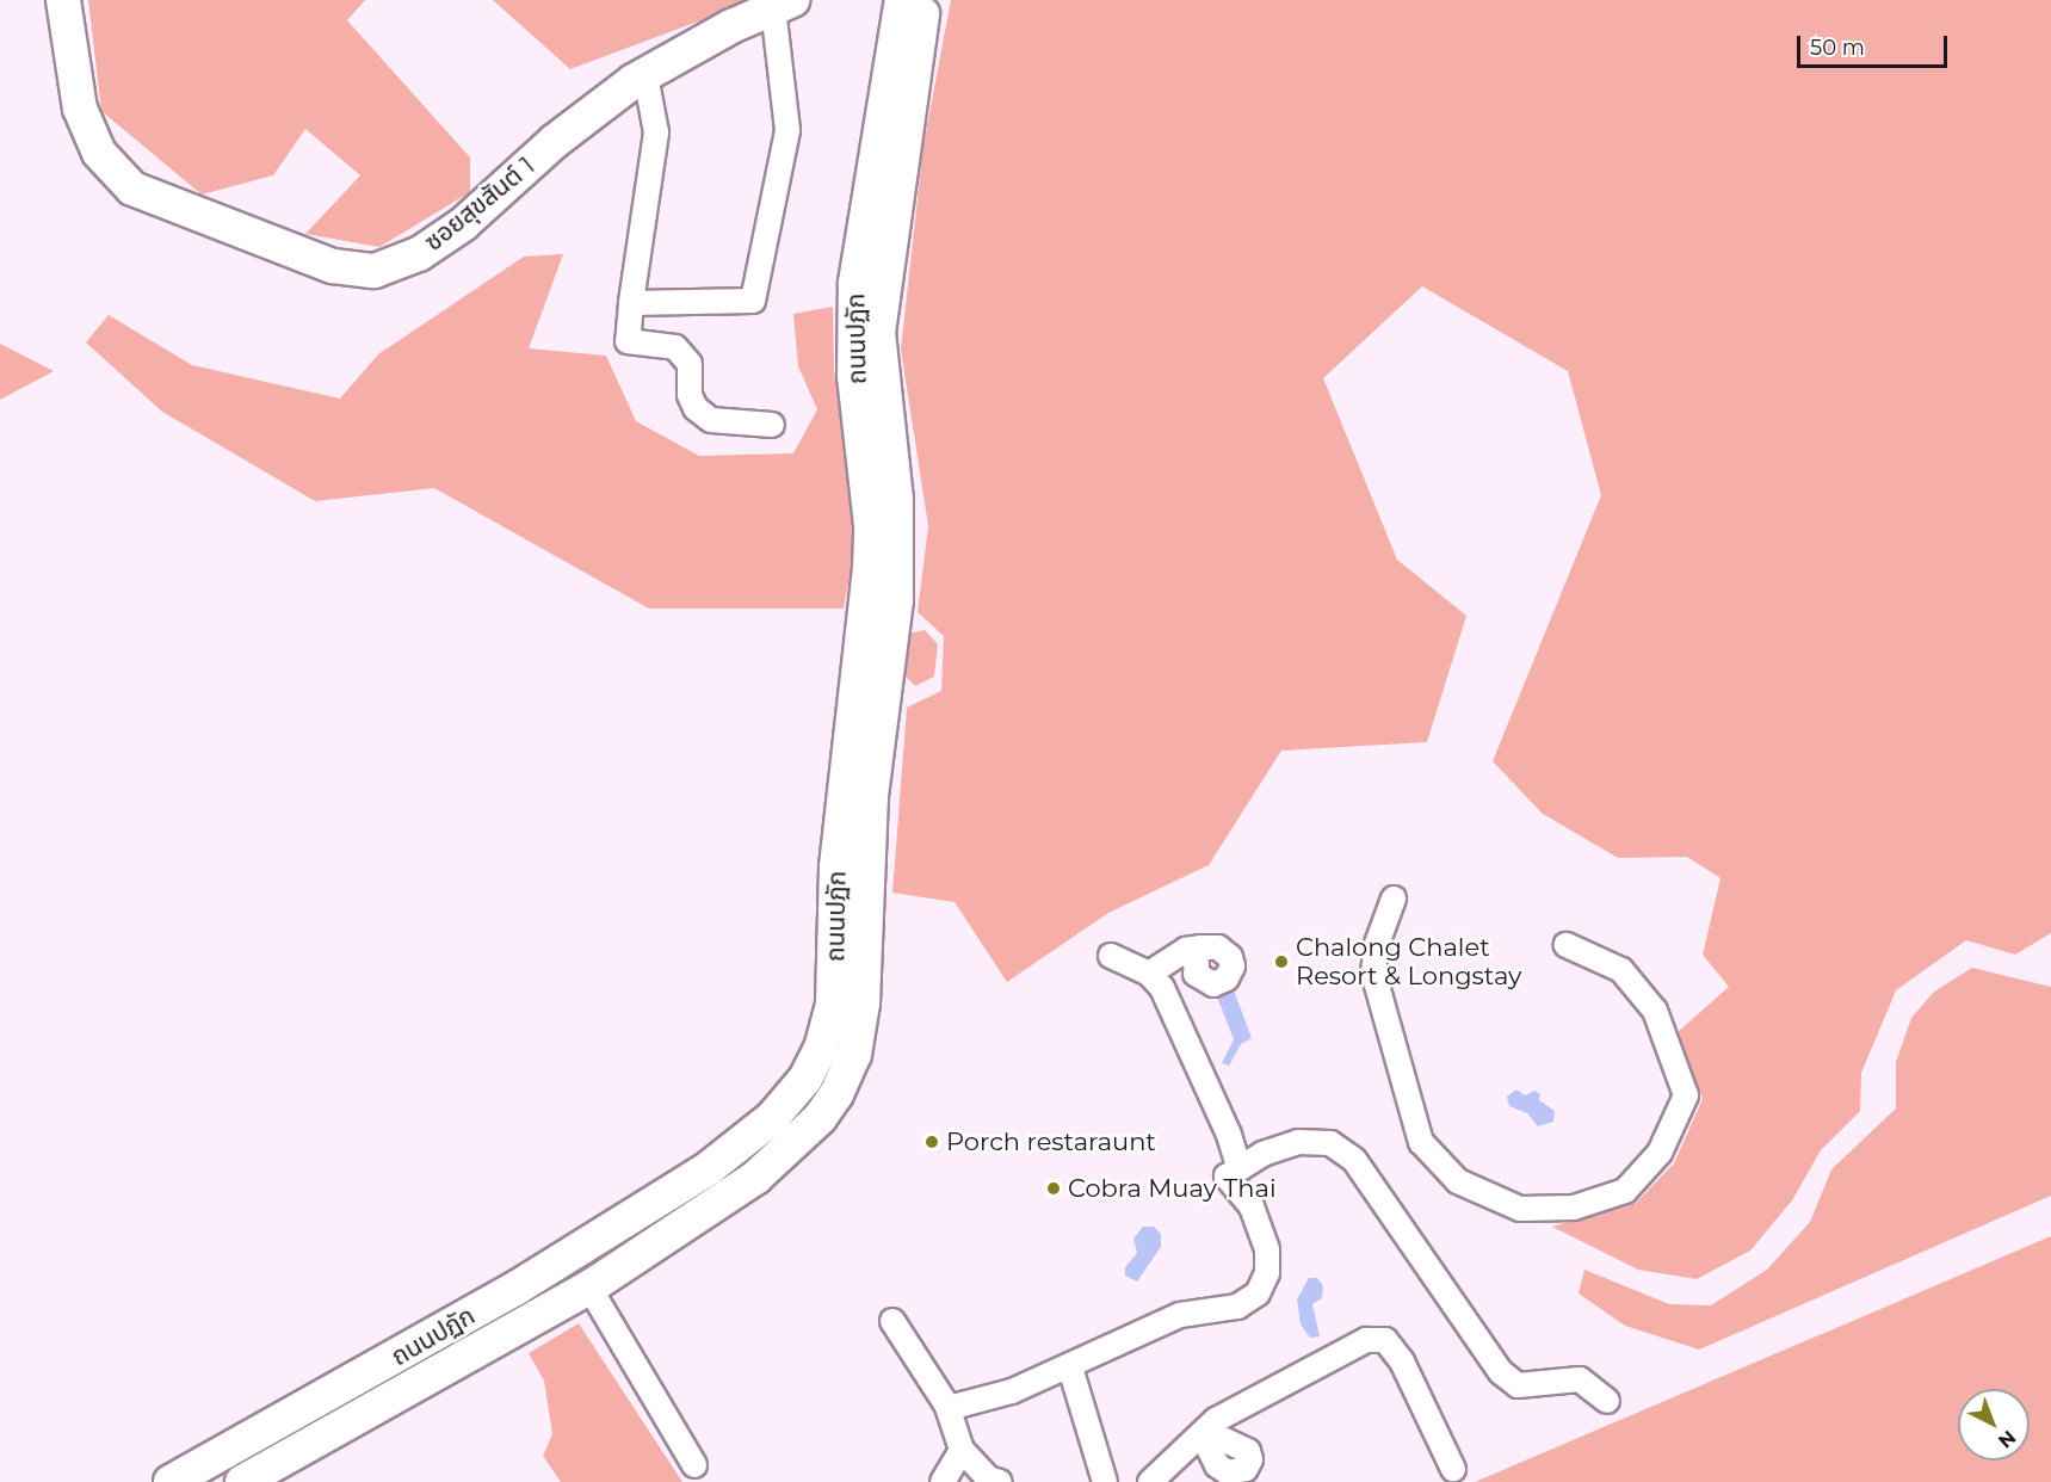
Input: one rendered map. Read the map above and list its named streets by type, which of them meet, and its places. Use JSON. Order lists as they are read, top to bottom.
{
  "streets": {
    "main road": ["ซอยสุขสันต์ 1", "ถนนปฏัก"]
  },
  "places": ["Chalong Chalet Resort & Longstay", "Porch restaraunt", "Cobra Muay Thai"],
  "scale_bar": "50 m",
  "north": "bottom right"
}
